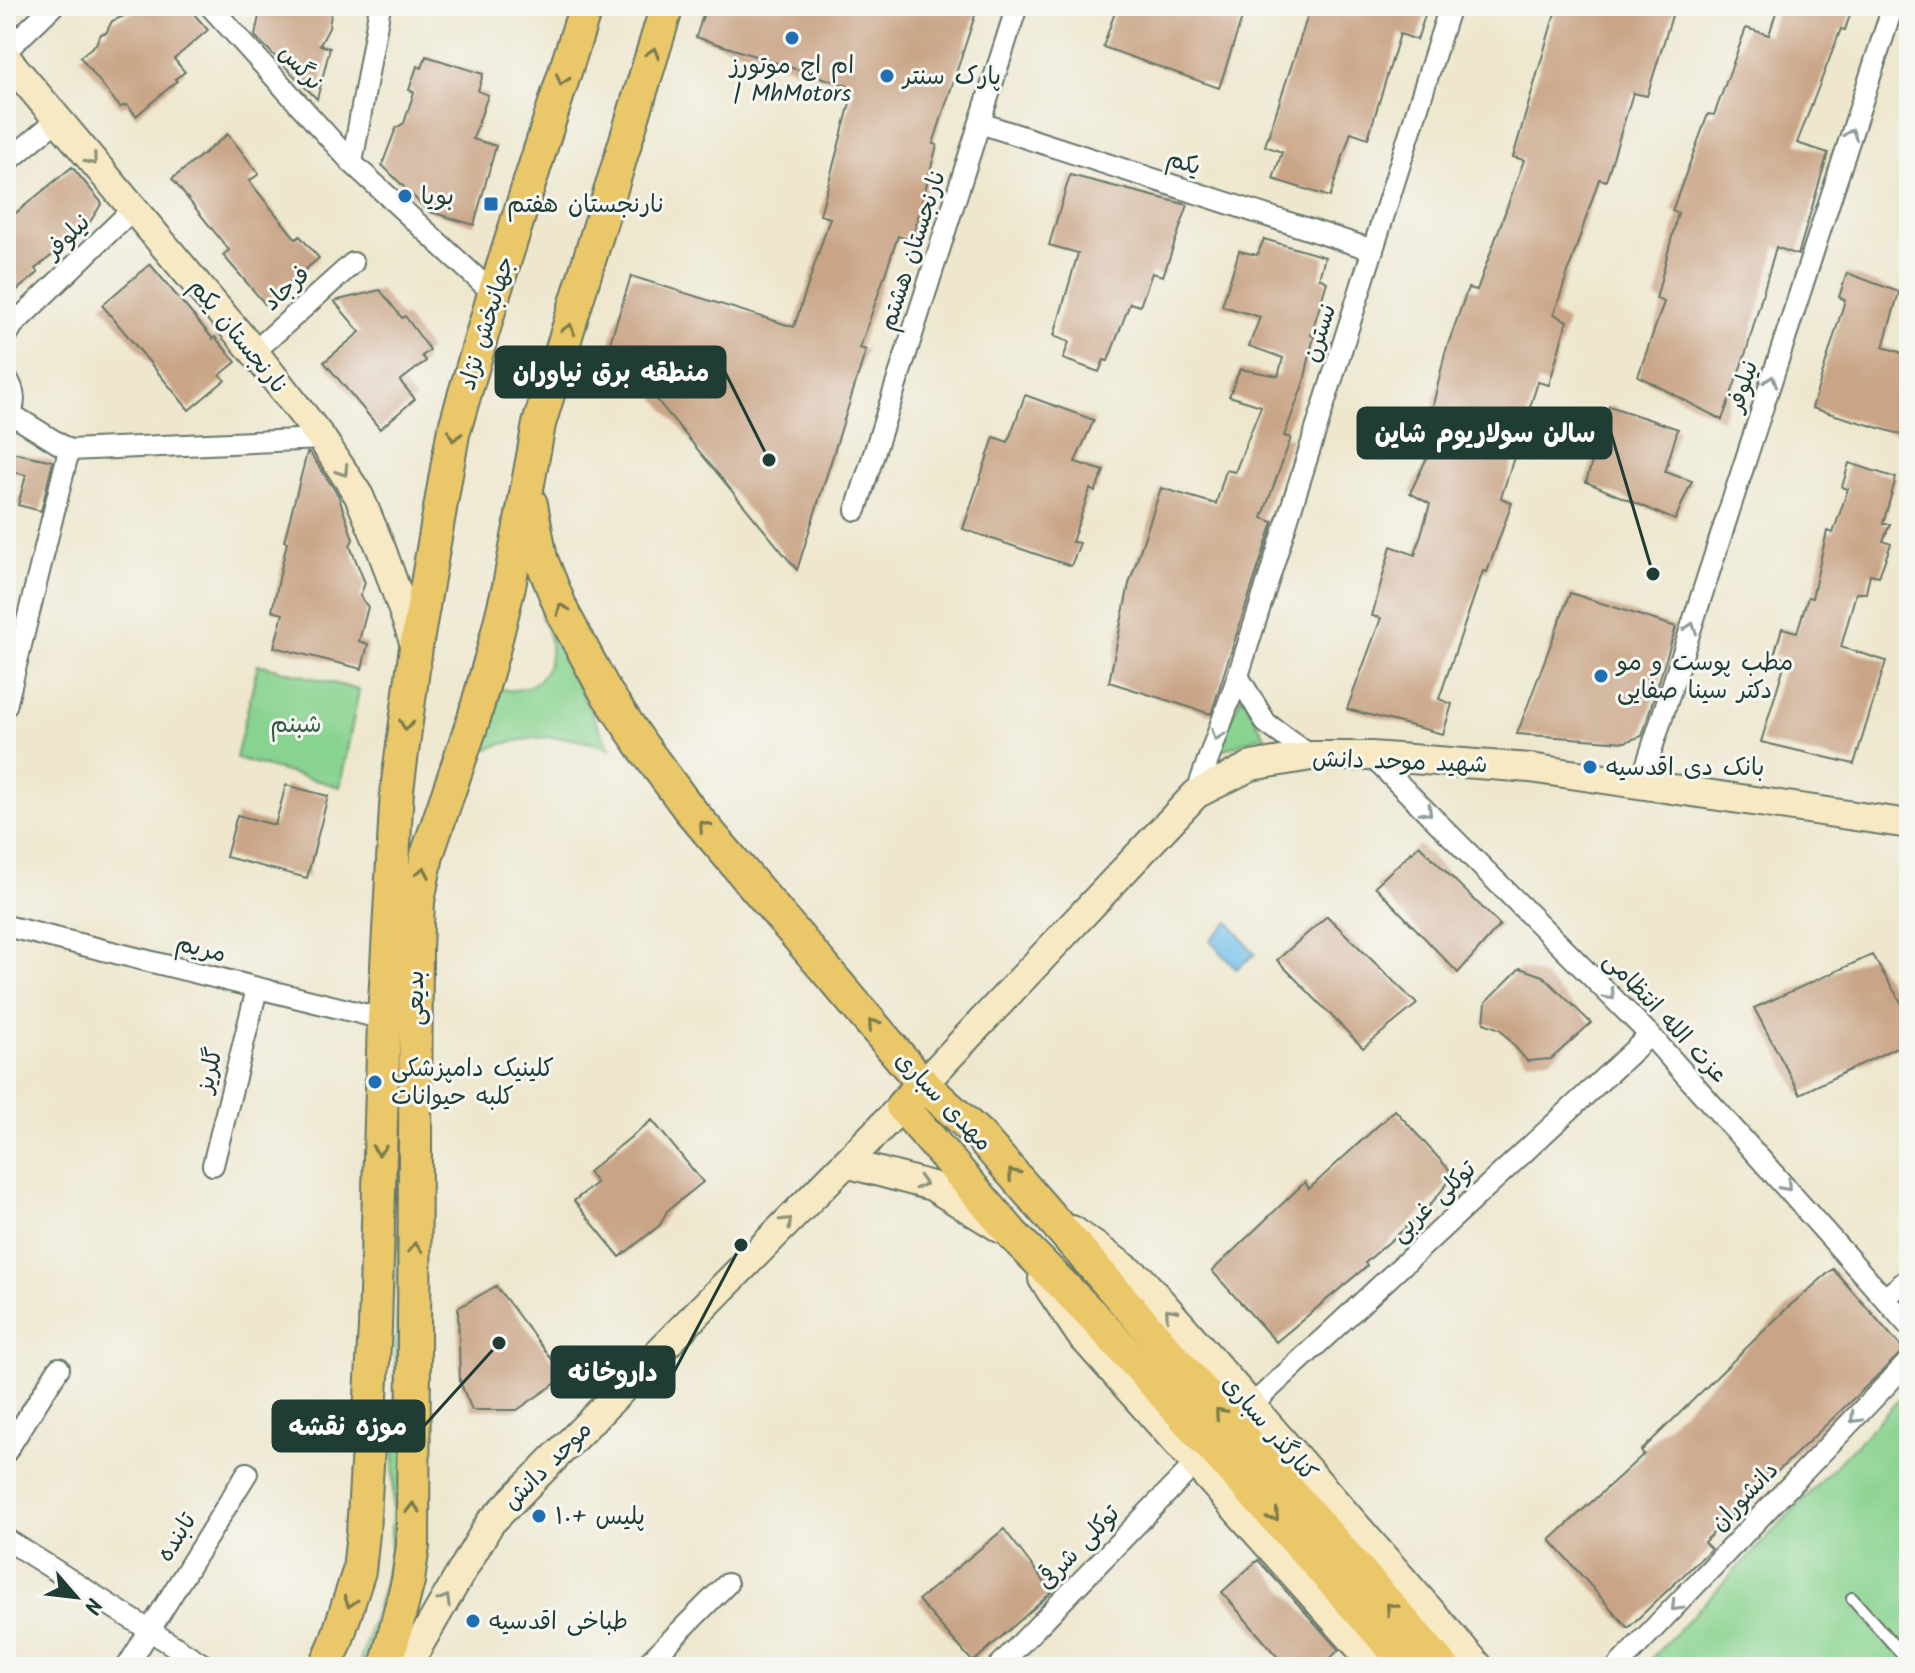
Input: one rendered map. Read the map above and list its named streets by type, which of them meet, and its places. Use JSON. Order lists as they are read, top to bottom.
{
  "streets": {
    "main road": [
      "جهانبخش نژاد",
      "نارنجستان یکم",
      "شهید موحد دانش",
      "بدیعی",
      "مهدی سباری",
      "کنارگذر سباری",
      "موحد دانش"
    ],
    "street": [
      "نرگس",
      "یکم",
      "نیلوفر",
      "نارنجستان هشتم",
      "فرجاد",
      "نسترن",
      "مریم",
      "عزت الله انتظامی",
      "گلریز",
      "توکلی غربی",
      "دانشوران",
      "تابنده",
      "توکلی شرقی"
    ]
  },
  "crossings": [
    ["نرگس", "جهانبخش نژاد"],
    ["یکم", "نارنجستان هشتم"],
    ["یکم", "نسترن"],
    ["نیلوفر", "نارنجستان یکم"],
    ["نیلوفر", "شهید موحد دانش"],
    ["فرجاد", "نارنجستان یکم"],
    ["جهانبخش نژاد", "نارنجستان یکم"],
    ["جهانبخش نژاد", "بدیعی"],
    ["نسترن", "شهید موحد دانش"],
    ["نارنجستان یکم", "بدیعی"],
    ["شهید موحد دانش", "عزت الله انتظامی"],
    ["شهید موحد دانش", "مهدی سباری"],
    ["شهید موحد دانش", "موحد دانش"],
    ["مریم", "بدیعی"],
    ["مریم", "گلریز"],
    ["بدیعی", "مهدی سباری"],
    ["عزت الله انتظامی", "توکلی غربی"],
    ["مهدی سباری", "کنارگذر سباری"],
    ["مهدی سباری", "موحد دانش"],
    ["توکلی غربی", "کنارگذر سباری"]
  ],
  "one_way": [
    "نیلوفر",
    "نارنجستان یکم",
    "عزت الله انتظامی",
    "موحد دانش",
    "دانشوران"
  ],
  "parks": ["شبنم"],
  "places": {
    "other": [
      "ام اچ موتورز | MhMotors",
      "پارک سنتر",
      "بویا",
      "منطقه برق نیاوران",
      "سالن سولاریوم شاین",
      "مطب پوست و مو دکتر سینا صفایی",
      "بانک دی اقدسیه",
      "کلینیک دامپزشکی کلبه حیوانات",
      "داروخانه",
      "موزه نقشه",
      "پلیس +۱۰",
      "طباخى اقدسيه"
    ],
    "transit": ["نارنجستان هفتم"]
  },
  "north": "bottom right"
}
